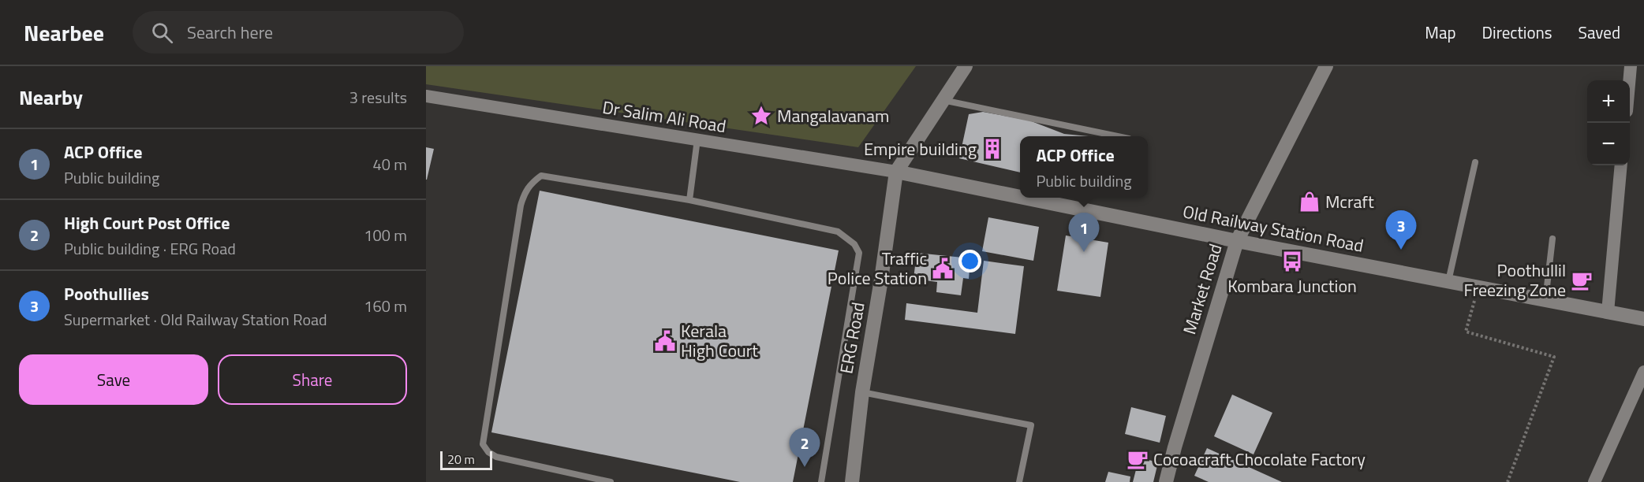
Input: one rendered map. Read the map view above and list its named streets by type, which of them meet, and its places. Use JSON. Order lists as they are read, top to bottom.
{
  "streets": {
    "street": [
      "Dr Salim Ali Road",
      "Old Railway Station Road",
      "Market Road",
      "ERG Road"
    ]
  },
  "crossings": [
    ["Dr Salim Ali Road", "Old Railway Station Road"],
    ["Dr Salim Ali Road", "ERG Road"],
    ["Old Railway Station Road", "Market Road"],
    ["Old Railway Station Road", "ERG Road"]
  ],
  "places": {
    "place": ["Mangalavanam"],
    "building": ["Empire building"],
    "shop": ["Mcraft"],
    "bus stop": ["Kombara Junction"],
    "public building": ["Traffic Police Station", "Kerala High Court"],
    "cafe": ["Poothullil Freezing Zone", "Cocoacraft Chocolate Factory"]
  },
  "scale_bar": "20 m",
  "page": {
    "header": "Nearbee",
    "search": "Search here",
    "nav": ["Map", "Directions", "Saved"],
    "heading": ["Nearby", "3 results"],
    "map_buttons": ["+", "−"],
    "list": [
      {
        "mark": "1",
        "name": "ACP Office",
        "note": "Public building",
        "value": "40 m"
      },
      {
        "mark": "2",
        "name": "High Court Post Office",
        "note": "Public building · ERG Road",
        "value": "100 m"
      },
      {
        "mark": "3",
        "name": "Poothullies",
        "note": "Supermarket · Old Railway Station Road",
        "value": "160 m"
      }
    ],
    "popup": ["ACP Office", "Public building"],
    "pins": ["3", "1", "2"],
    "buttons": ["Save", "Share"],
    "scale": "20 m"
  }
}
